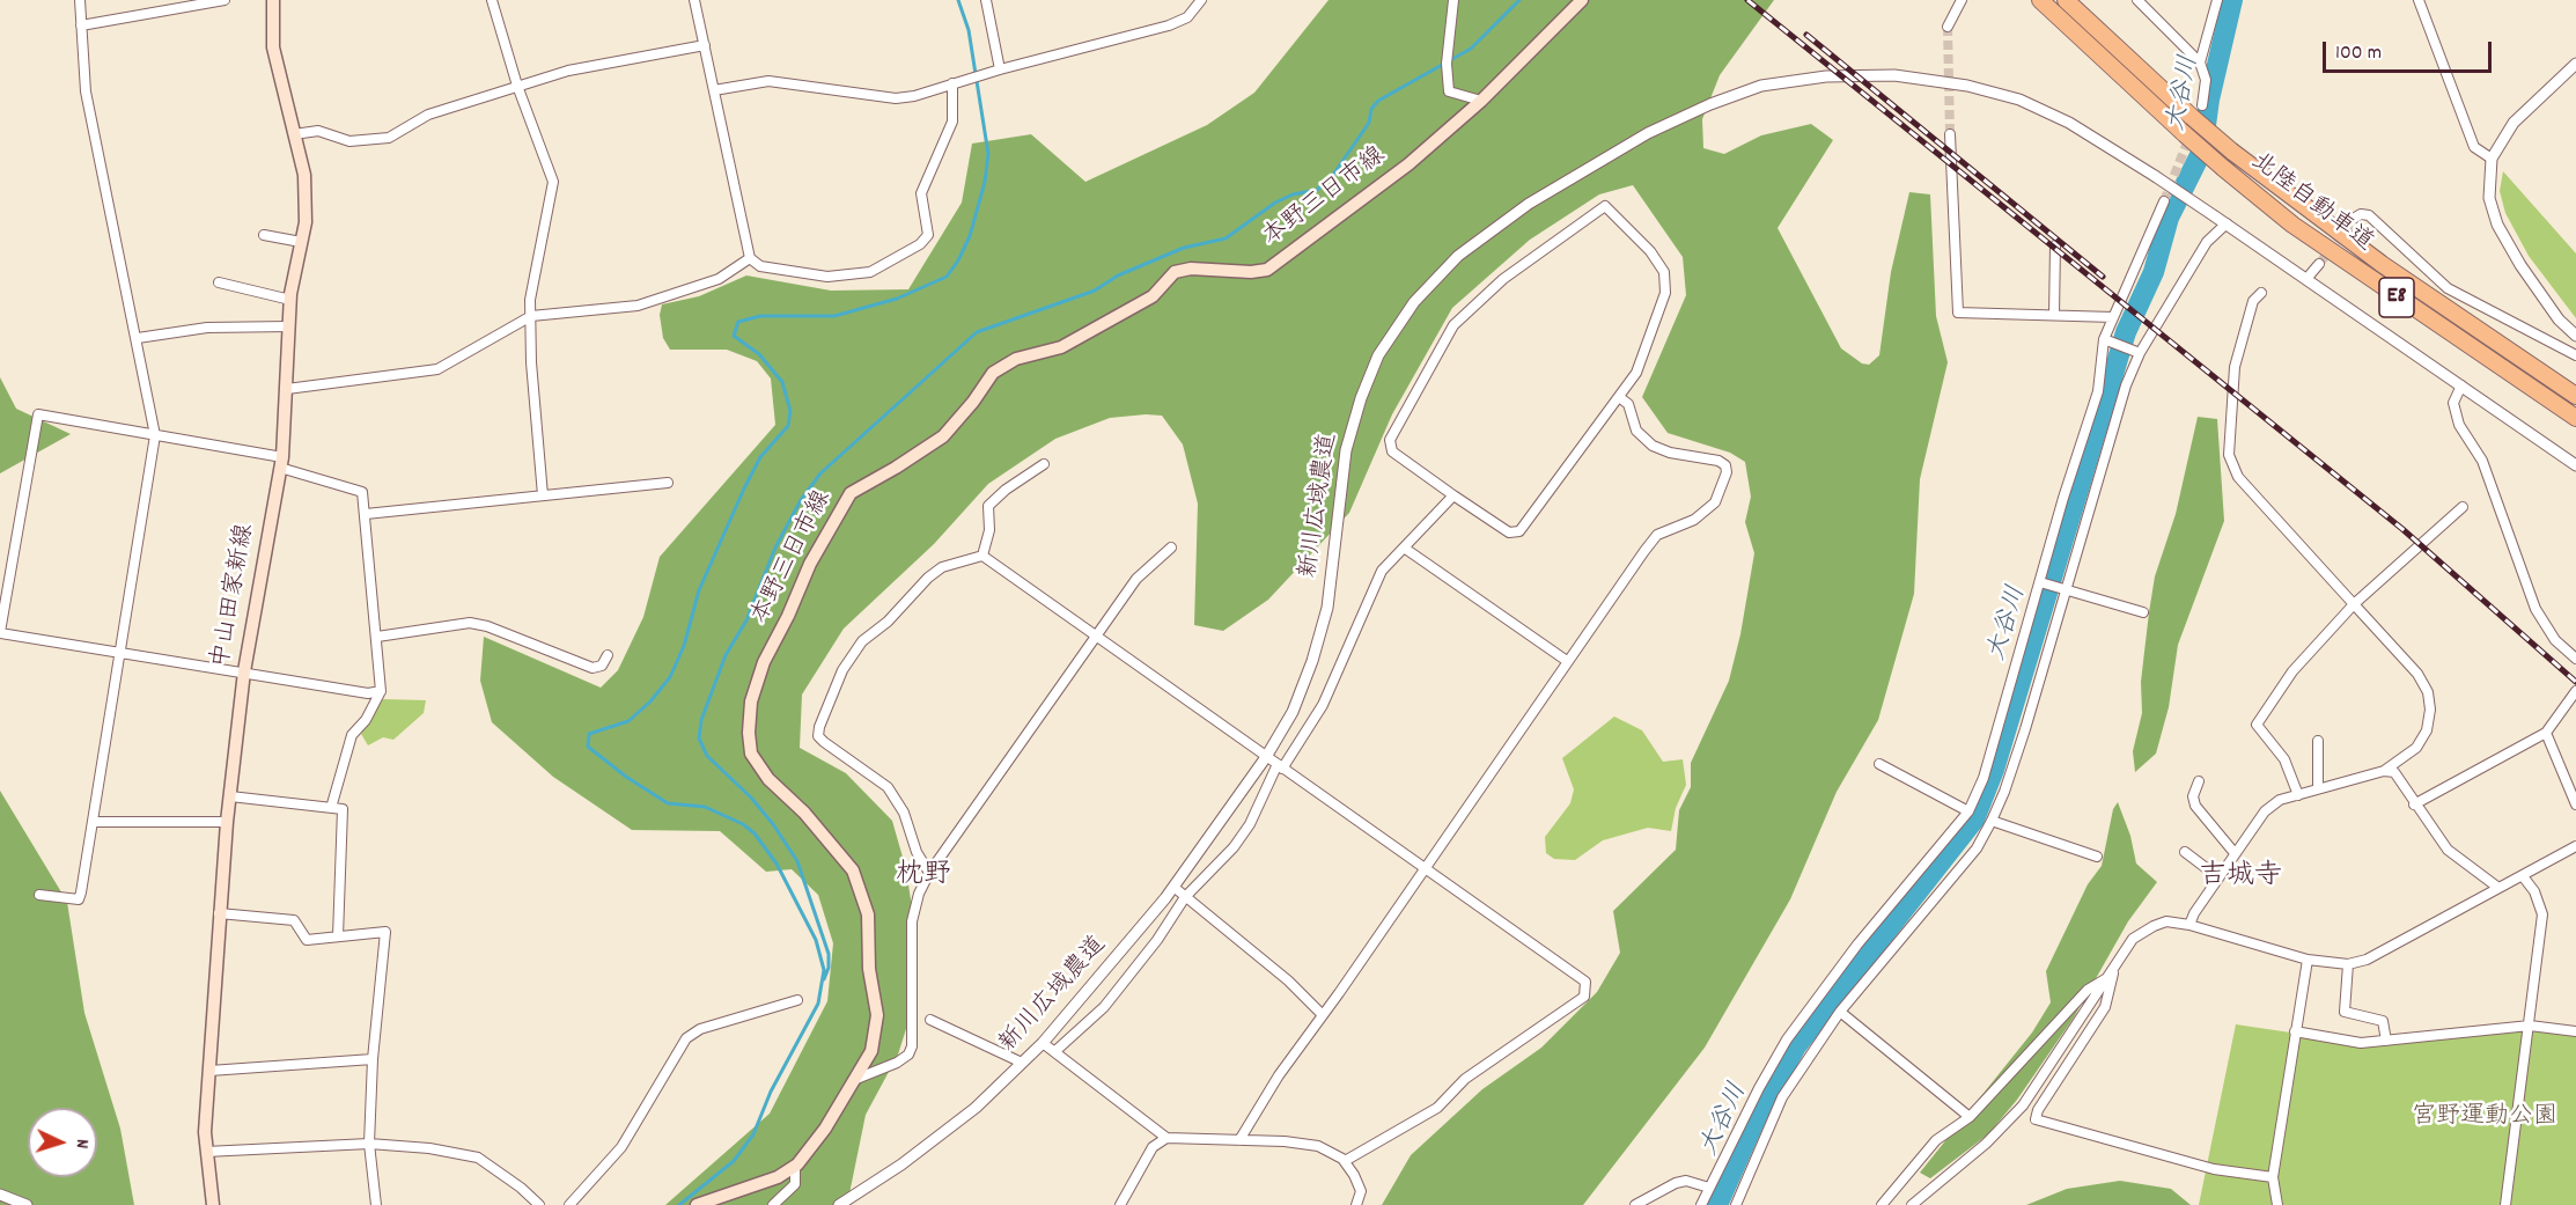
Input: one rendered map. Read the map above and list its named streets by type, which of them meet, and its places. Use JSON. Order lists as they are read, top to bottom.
{
  "streets": {
    "highway": ["北陸自動車道", "E8"],
    "main road": ["本野三日市線", "中山田家新線"],
    "street": ["新川広域農道"]
  },
  "districts": ["枕野", "吉城寺"],
  "water": ["大谷川"],
  "parks": ["宮野運動公園"],
  "scale_bar": "100 m",
  "north": "right"
}
